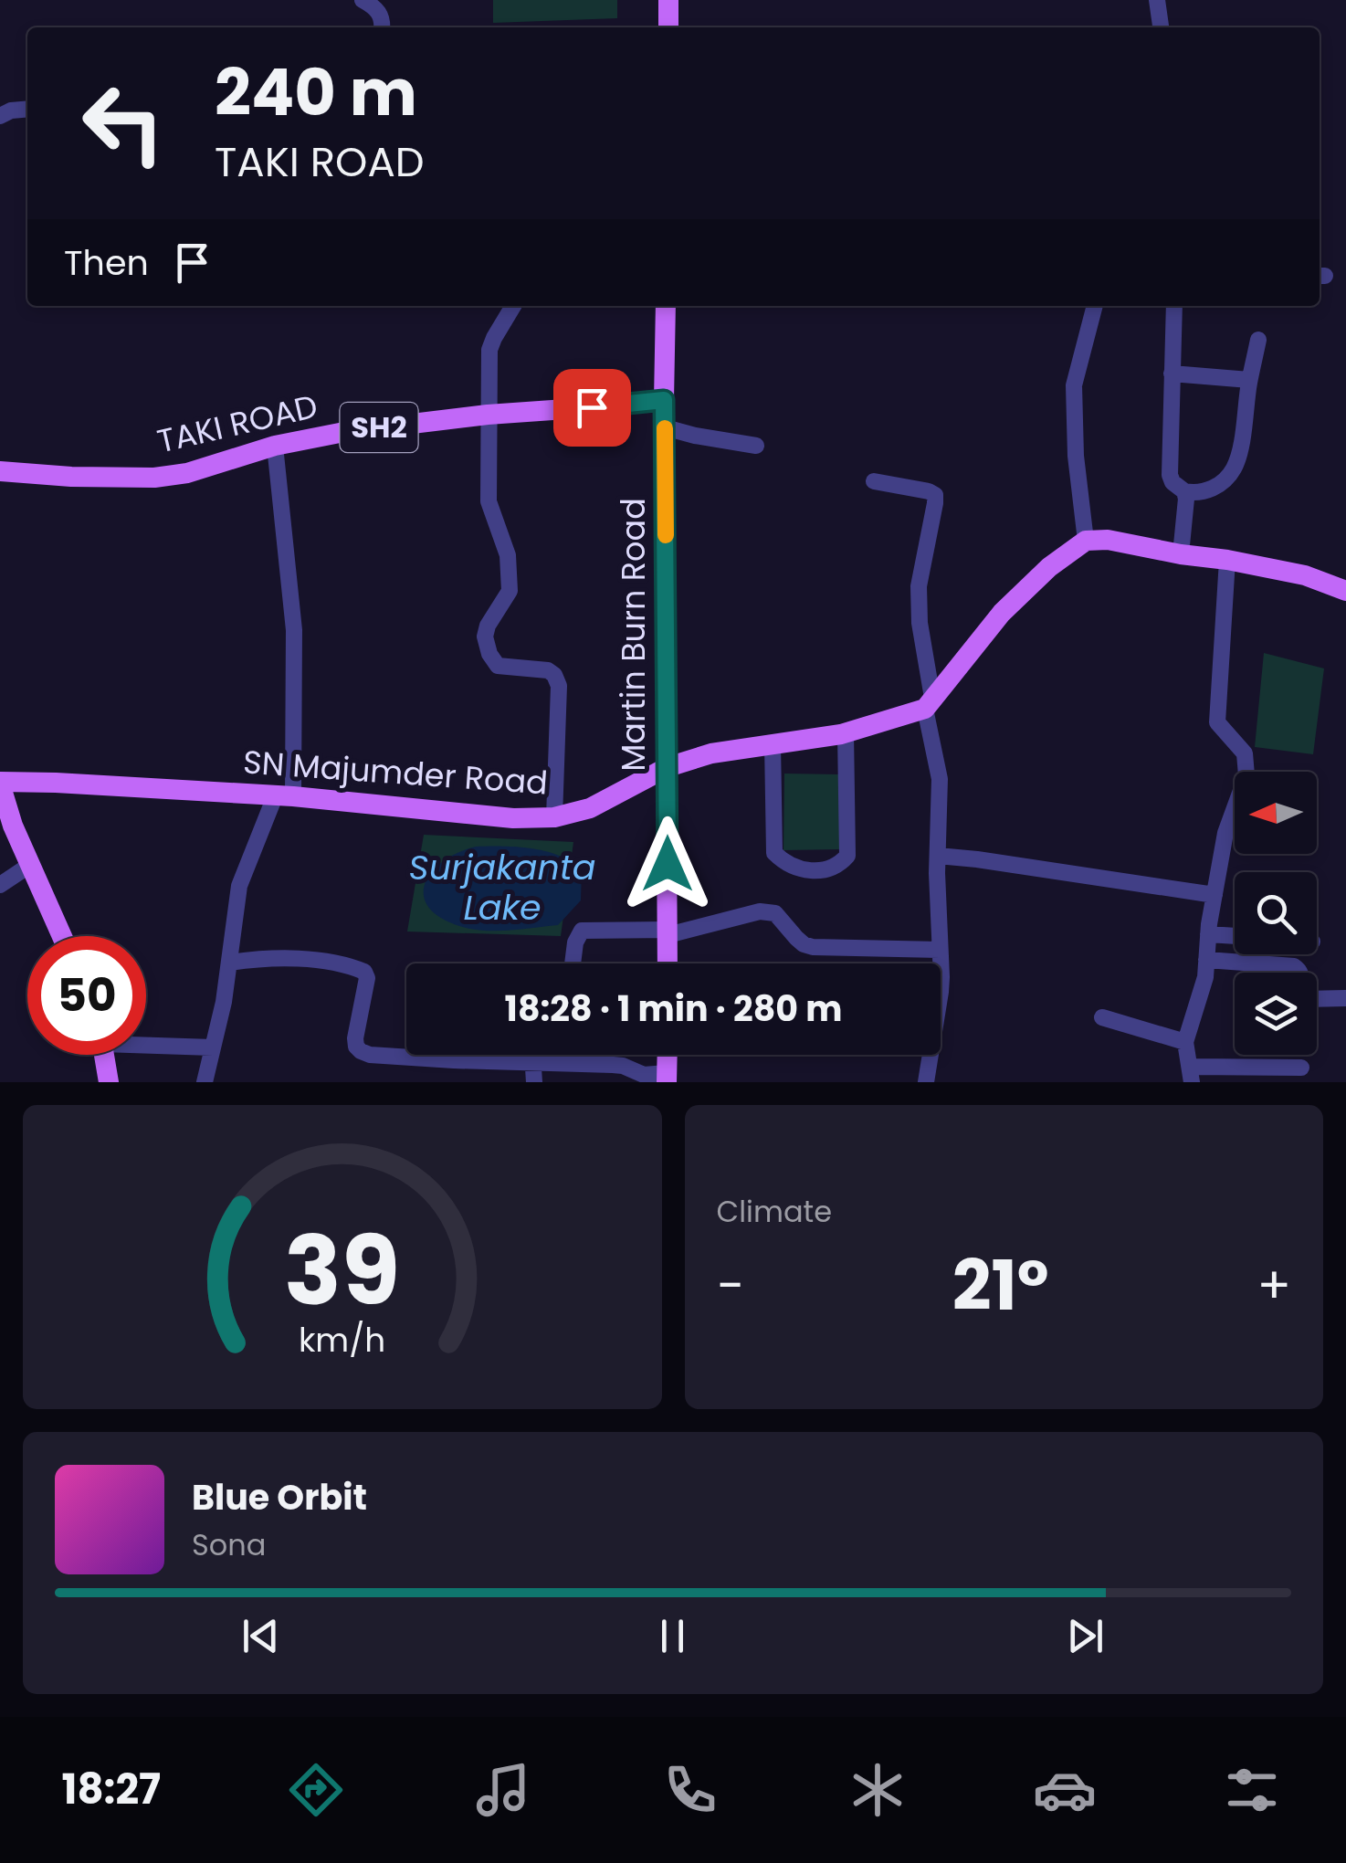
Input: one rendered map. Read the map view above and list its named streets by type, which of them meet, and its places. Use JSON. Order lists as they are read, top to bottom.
{
  "streets": {
    "main road": [
      "TAKI ROAD",
      "SH2",
      "Martin Burn Road",
      "SN Majumder Road"
    ]
  },
  "crossings": [
    ["TAKI ROAD", "Martin Burn Road"],
    ["Martin Burn Road", "SN Majumder Road"]
  ],
  "water": ["Surjakanta Lake"],
  "north": "left",
  "page": {
    "turn": ["240 m", "TAKI ROAD"],
    "then": "Then",
    "limit": "50",
    "trip": "18:28 · 1 min · 280 m",
    "tile": "Climate",
    "heat": ["−", "21°", "+"],
    "song": ["Blue Orbit", "Sona"],
    "tabs": "18:27",
    "gauge": ["39", "km/h"]
  }
}
